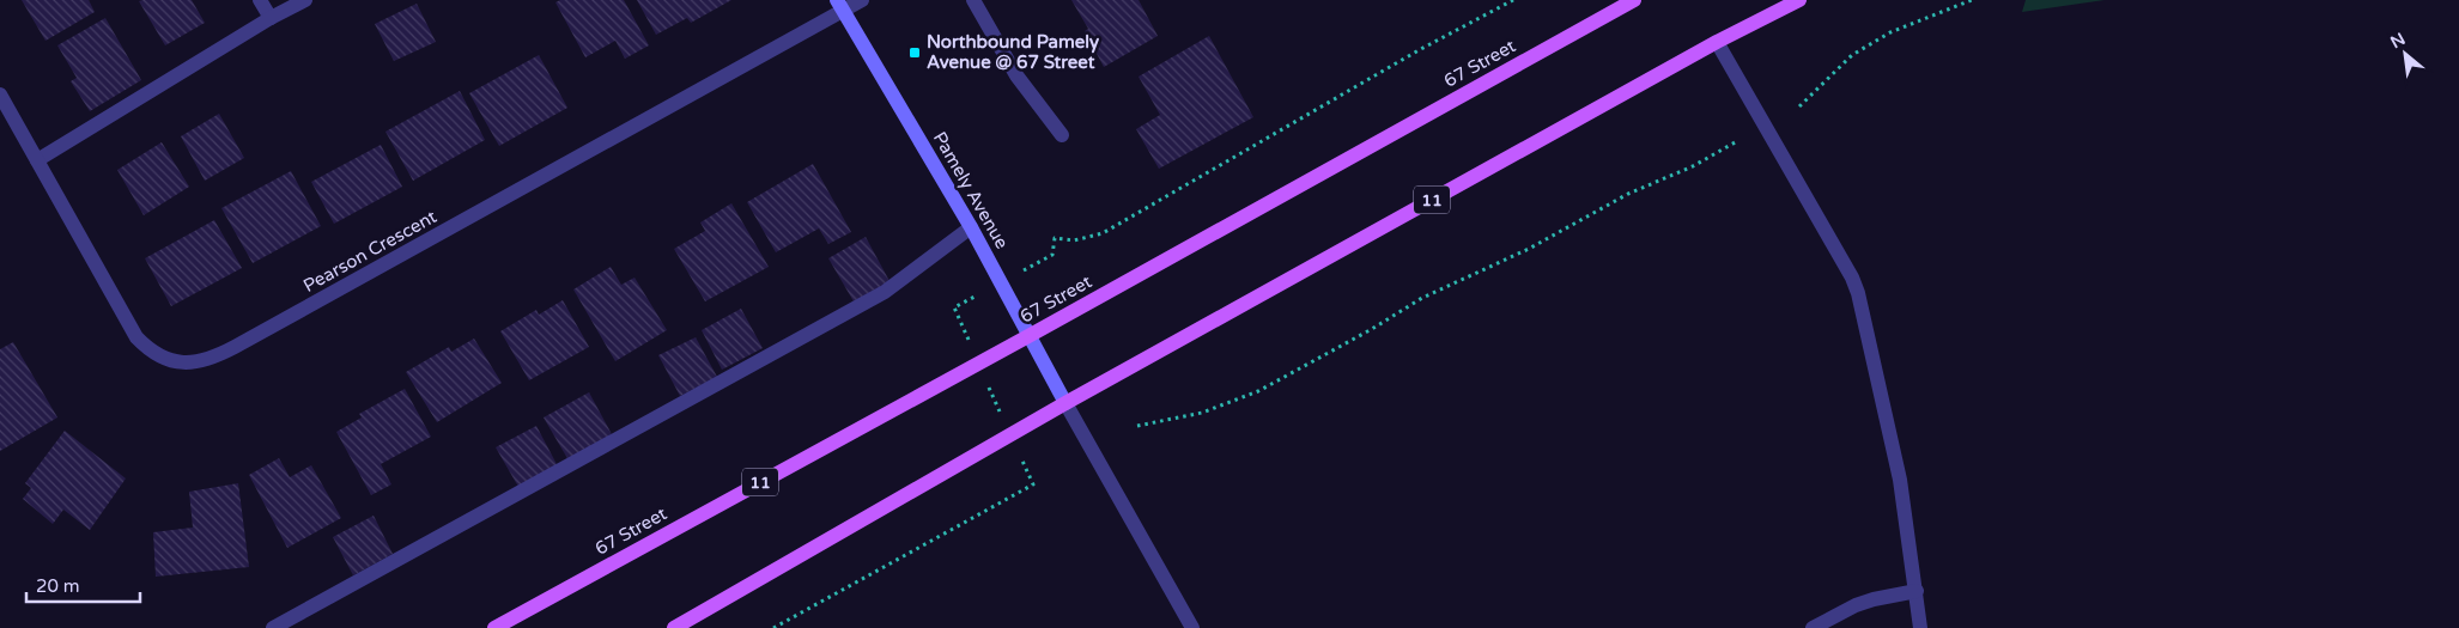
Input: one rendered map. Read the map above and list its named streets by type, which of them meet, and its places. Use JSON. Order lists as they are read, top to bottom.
{
  "streets": {
    "main road": ["67 Street", "11"],
    "street": ["Pamely Avenue", "Pearson Crescent"]
  },
  "crossings": [
    ["67 Street", "Pamely Avenue"],
    ["Pamely Avenue", "11"],
    ["Pamely Avenue", "Pearson Crescent"]
  ],
  "places": {
    "transit": ["Northbound Pamely Avenue @ 67 Street"]
  },
  "scale_bar": "20 m",
  "north": "top left"
}
